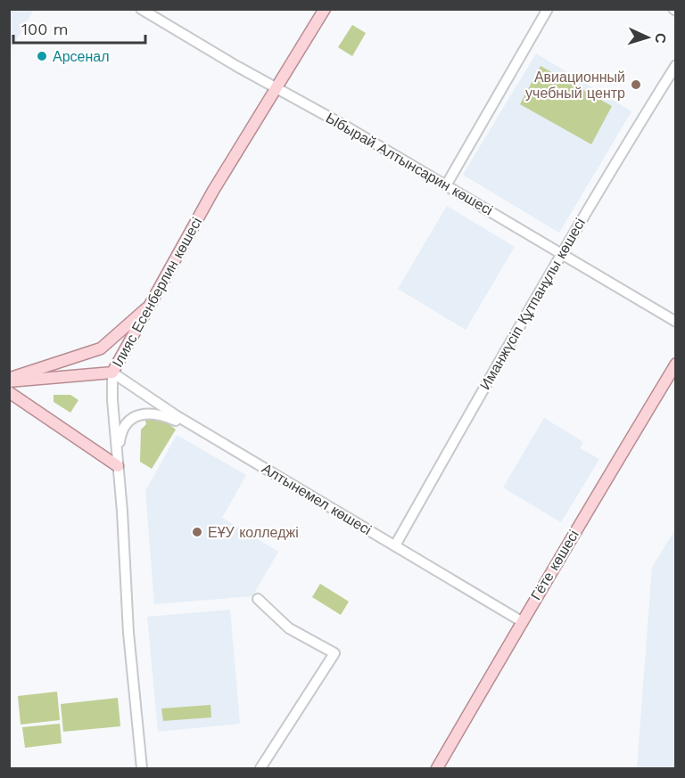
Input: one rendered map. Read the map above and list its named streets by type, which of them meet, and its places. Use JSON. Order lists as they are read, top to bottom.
{
  "streets": {
    "main road": ["Ілияс Есенберлин көшесі", "Гёте көшесі"],
    "street": ["Ыбырай Алтынсарин көшесі", "Иманжүсіп Құтпанұлы көшесі", "Алтынемел көшесі"]
  },
  "crossings": [
    ["Ыбырай Алтынсарин көшесі", "Ілияс Есенберлин көшесі"],
    ["Ыбырай Алтынсарин көшесі", "Иманжүсіп Құтпанұлы көшесі"],
    ["Ілияс Есенберлин көшесі", "Алтынемел көшесі"],
    ["Иманжүсіп Құтпанұлы көшесі", "Алтынемел көшесі"],
    ["Алтынемел көшесі", "Гёте көшесі"]
  ],
  "places": ["Арсенал", "Авиационный учебный центр", "ЕҰУ колледжі"],
  "scale_bar": "100 m",
  "north": "right"
}
